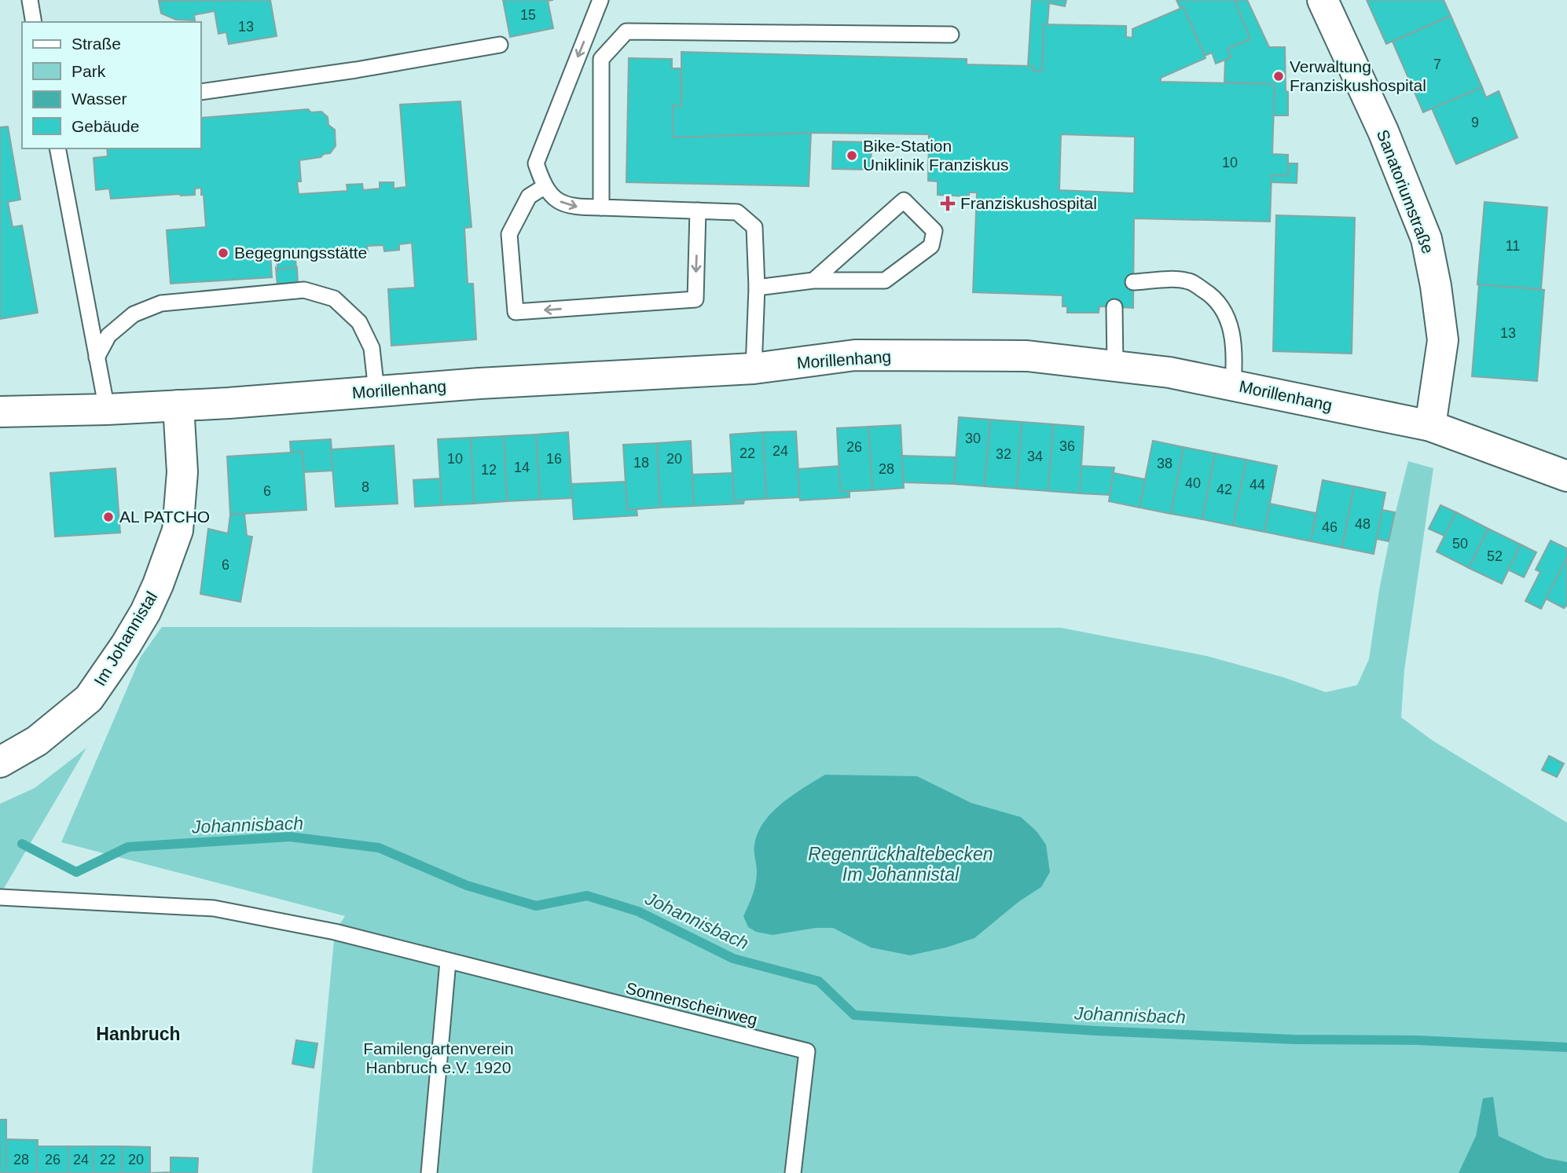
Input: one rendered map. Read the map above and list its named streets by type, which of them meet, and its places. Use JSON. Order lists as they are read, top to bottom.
{
  "streets": {
    "street": ["Sanatoriumstraße", "Morillenhang", "Im Johannistal"],
    "lane": ["Sonnenscheinweg"]
  },
  "crossings": [
    ["Sanatoriumstraße", "Morillenhang"],
    ["Morillenhang", "Im Johannistal"]
  ],
  "districts": ["Hanbruch"],
  "water": ["Johannisbach", "Regenrückhaltebecken Im Johannistal"],
  "parks": ["Familengartenverein Hanbruch e.V. 1920"],
  "places": {
    "other": [
      "Verwaltung Franziskushospital",
      "Bike-Station Uniklinik Franziskus",
      "Begegnungsstätte",
      "AL PATCHO"
    ],
    "health": ["Franziskushospital"]
  },
  "house_numbers": [
    "15",
    "13",
    "7",
    "9",
    "10",
    "11",
    "13",
    "30",
    "36",
    "26",
    "24",
    "22",
    "32",
    "34",
    "10",
    "16",
    "20",
    "18",
    "38",
    "14",
    "28",
    "12",
    "40",
    "44",
    "8",
    "42",
    "6",
    "48",
    "46",
    "50",
    "52",
    "6",
    "28",
    "26",
    "24",
    "22",
    "20"
  ],
  "legend": [
    "Straße",
    "Park",
    "Wasser",
    "Gebäude"
  ]
}
